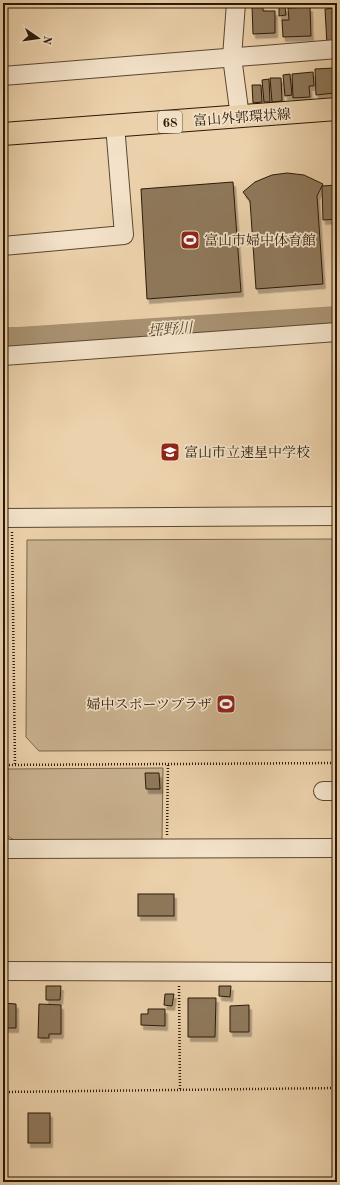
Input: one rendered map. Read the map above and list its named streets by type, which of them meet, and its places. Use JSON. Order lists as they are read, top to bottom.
{
  "streets": {
    "main road": ["富山外郭環状線", "68"]
  },
  "water": ["坪野川"],
  "places": {
    "sports": ["富山市婦中体育館", "婦中スポーツプラザ"],
    "school or university": ["富山市立速星中学校"]
  },
  "north": "right"
}
